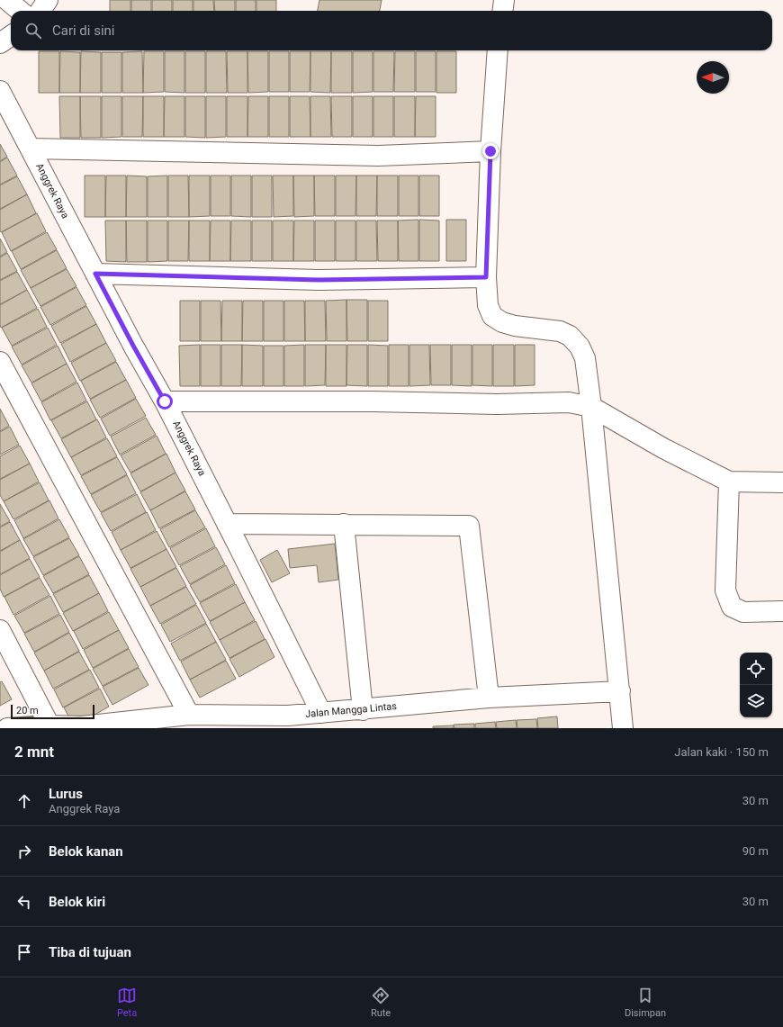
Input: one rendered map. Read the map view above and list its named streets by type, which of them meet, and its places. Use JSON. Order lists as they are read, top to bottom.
{
  "streets": {
    "street": ["Anggrek Raya", "Jalan Mangga Lintas"]
  },
  "crossings": [
    ["Anggrek Raya", "Jalan Mangga Lintas"]
  ],
  "scale_bar": "20 m",
  "north": "left",
  "page": {
    "search": "Cari di sini",
    "scale": "20 m",
    "heading": ["2 mnt", "Jalan kaki · 150 m"],
    "list": [
      ["Lurus", "Anggrek Raya", "30 m"],
      ["Belok kanan", "90 m"],
      ["Belok kiri", "30 m"],
      "Tiba di tujuan"
    ],
    "nav": ["Peta", "Rute", "Disimpan"]
  }
}
